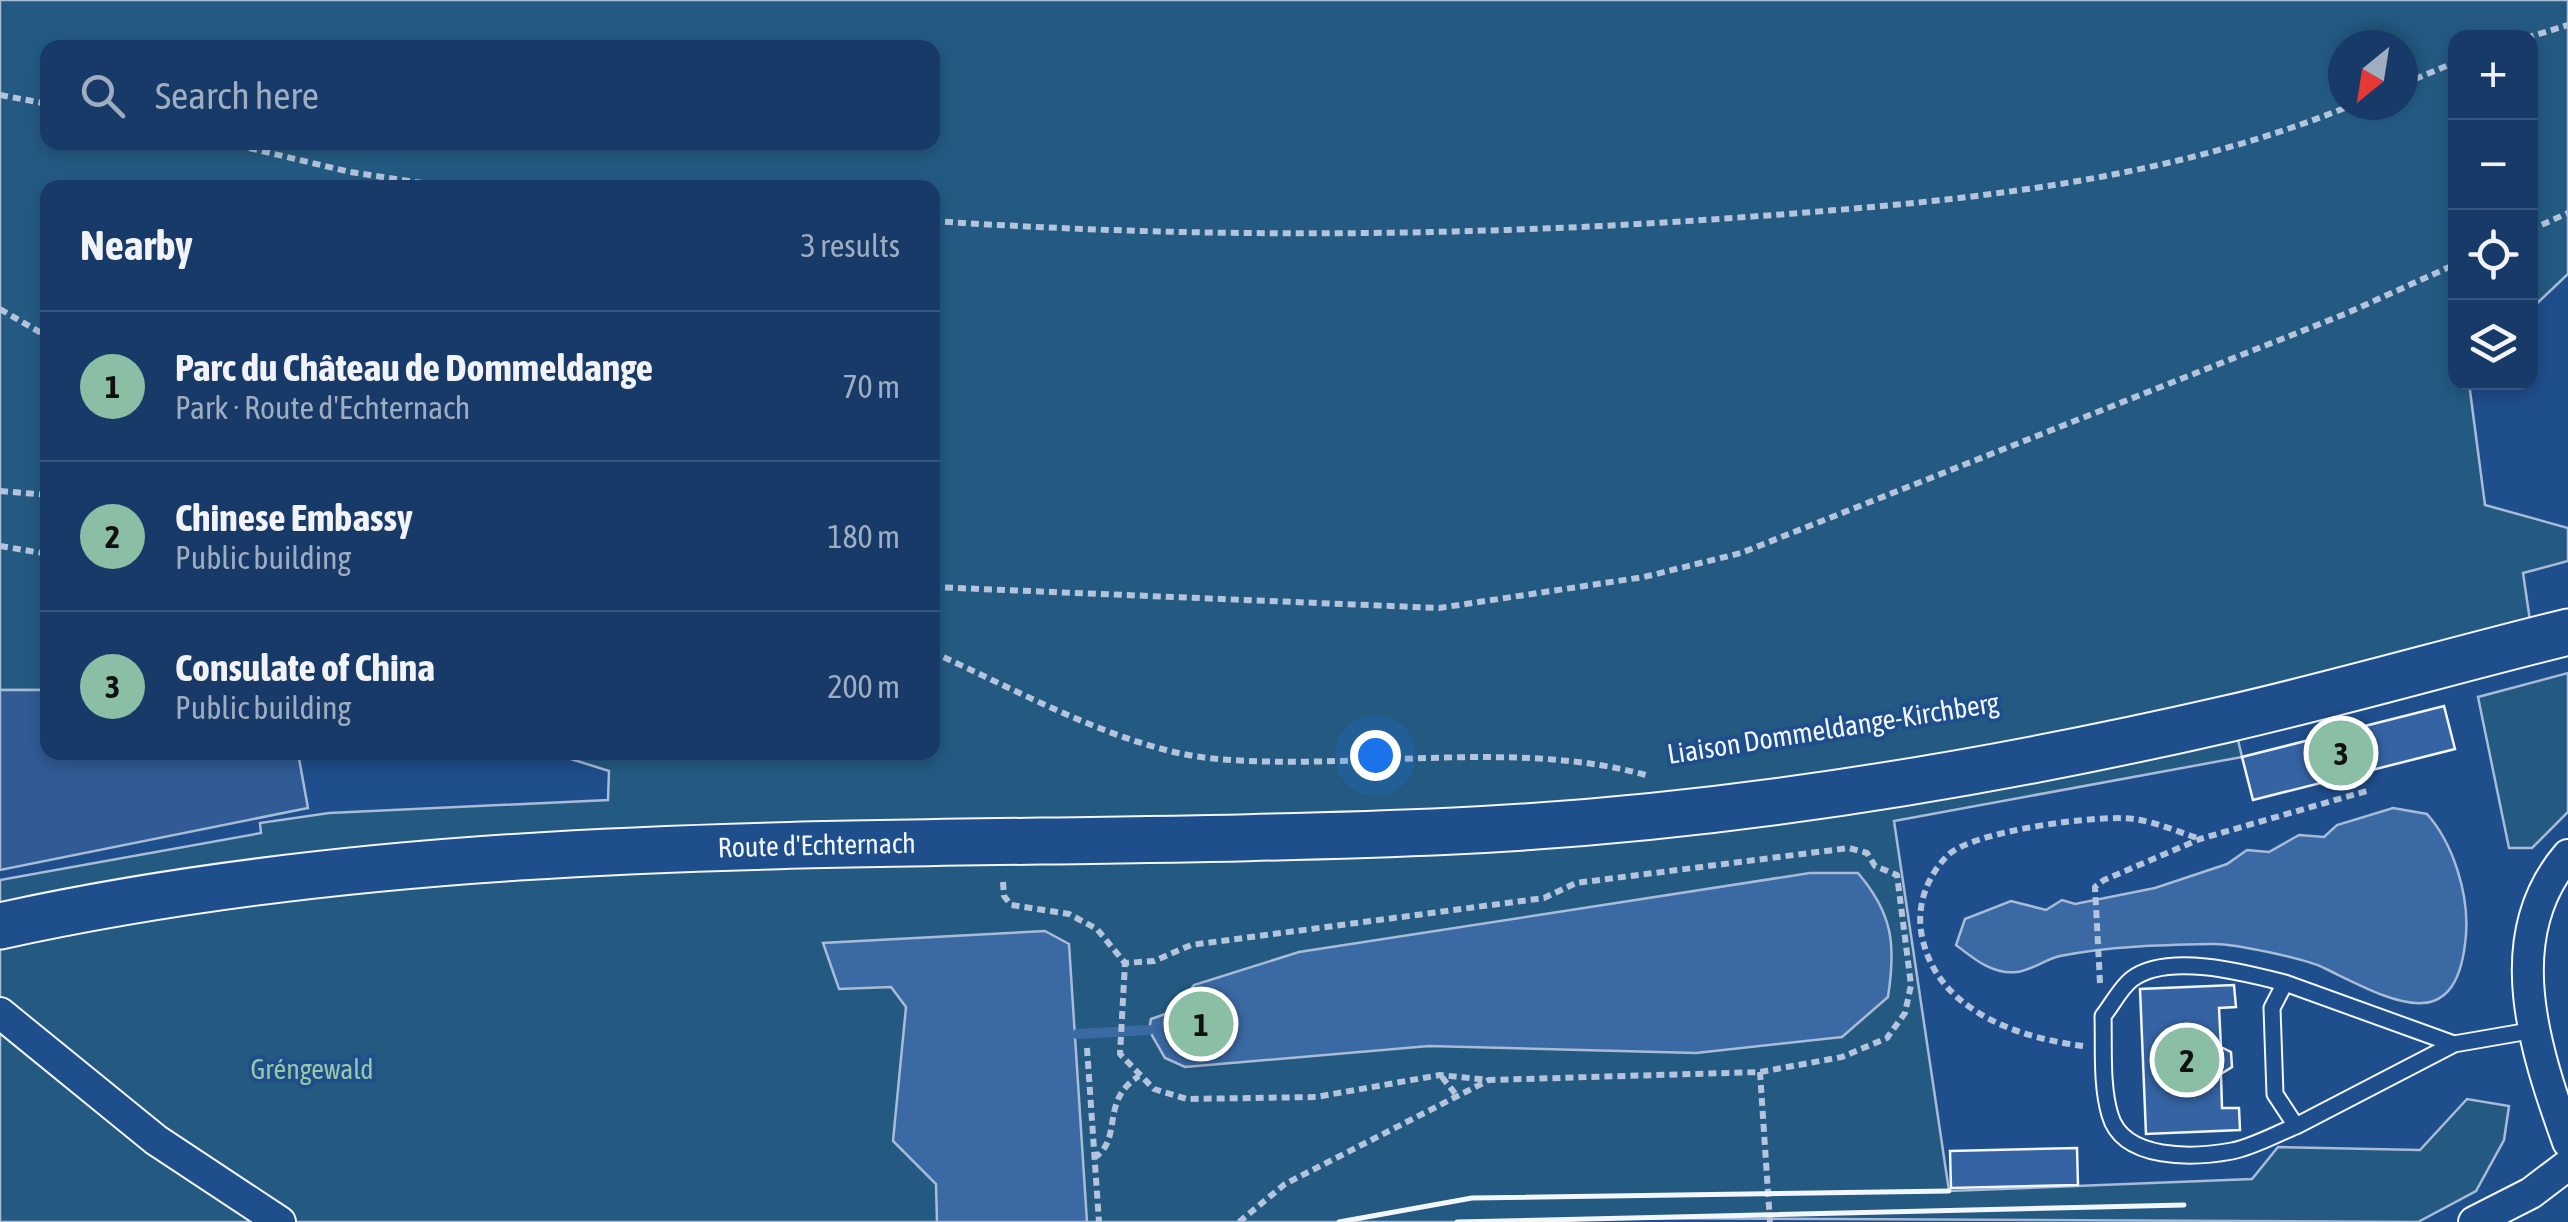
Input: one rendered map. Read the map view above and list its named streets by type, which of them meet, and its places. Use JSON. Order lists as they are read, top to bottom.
{
  "streets": {
    "main road": ["Route d'Echternach"],
    "path": ["Liaison Dommeldange-Kirchberg"]
  },
  "crossings": [
    ["Liaison Dommeldange-Kirchberg", "Route d'Echternach"]
  ],
  "parks": ["Gréngewald"],
  "north": "bottom left",
  "page": {
    "map_buttons": ["+", "−"],
    "search": "Search here",
    "heading": ["Nearby", "3 results"],
    "list": [
      {
        "mark": "1",
        "name": "Parc du Château de Dommeldange",
        "note": "Park · Route d'Echternach",
        "value": "70 m"
      },
      {
        "mark": "2",
        "name": "Chinese Embassy",
        "note": "Public building",
        "value": "180 m"
      },
      {
        "mark": "3",
        "name": "Consulate of China",
        "note": "Public building",
        "value": "200 m"
      }
    ],
    "pins": ["3", "1", "2"]
  }
}
